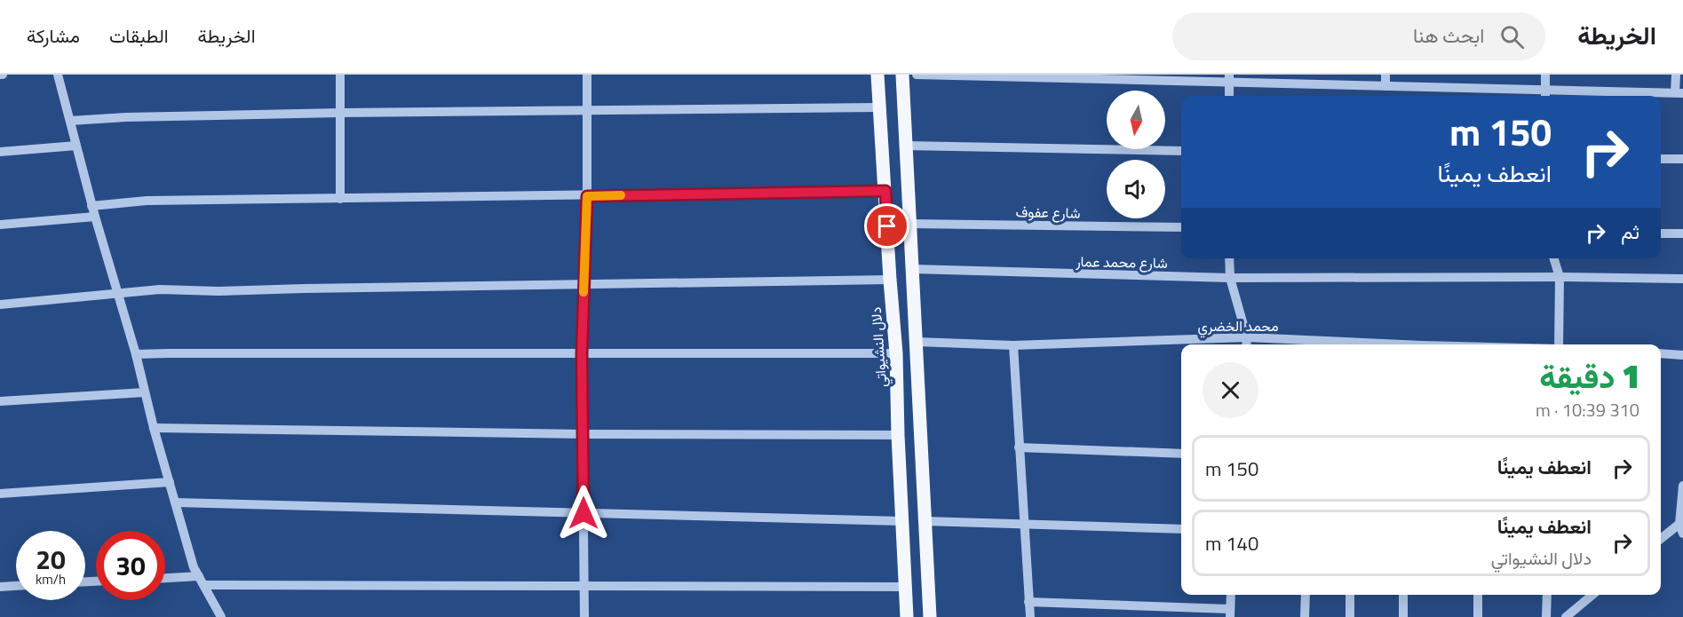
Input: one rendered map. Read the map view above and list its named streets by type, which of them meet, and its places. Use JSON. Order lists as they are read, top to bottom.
{
  "streets": {
    "main road": ["دلال النشيواتي"],
    "street": ["شارع عفوف", "شارع محمد عمار", "محمد الخضري"]
  },
  "north": "bottom",
  "page": {
    "header": "الخريطة",
    "search": "ابحث هنا",
    "nav": ["الخريطة", "الطبقات", "مشاركة"],
    "turn": ["150 m", "انعطف يمينًا"],
    "then": "ثم",
    "heading": ["1 دقيقة", "310 m · 10:39"],
    "list": [
      {
        "name": "انعطف يمينًا",
        "value": "150 m"
      },
      {
        "name": "انعطف يمينًا",
        "note": "دلال النشيواتي",
        "value": "140 m"
      }
    ],
    "speed": "20 km/h",
    "limit": "30"
  }
}
